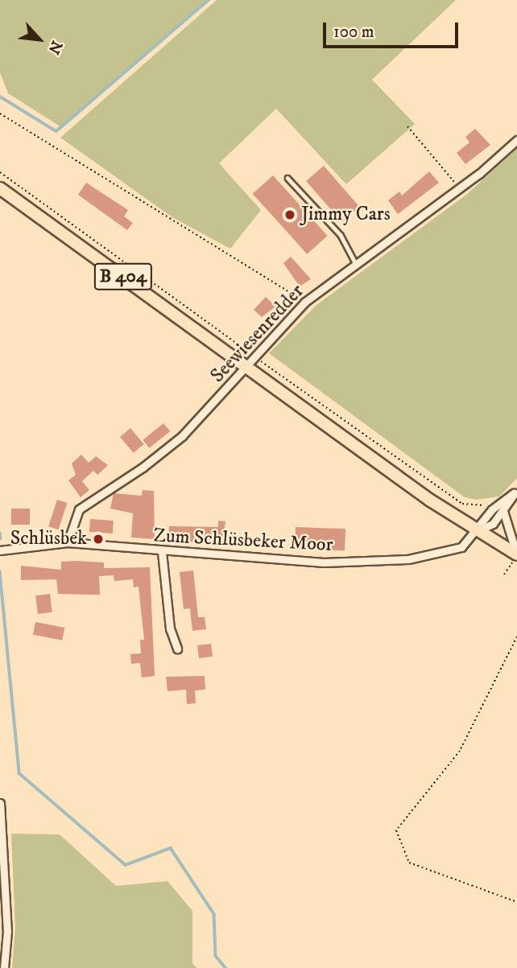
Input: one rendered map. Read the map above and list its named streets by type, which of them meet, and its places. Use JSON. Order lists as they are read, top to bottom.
{
  "streets": {
    "main road": ["B 404"],
    "street": ["Seewiesenredder", "Zum Schlüsbeker Moor"]
  },
  "crossings": [
    ["B 404", "Seewiesenredder"],
    ["B 404", "Zum Schlüsbeker Moor"],
    ["Seewiesenredder", "Zum Schlüsbeker Moor"]
  ],
  "places": ["Jimmy Cars", "Schlüsbek"],
  "scale_bar": "100 m",
  "north": "bottom right"
}
